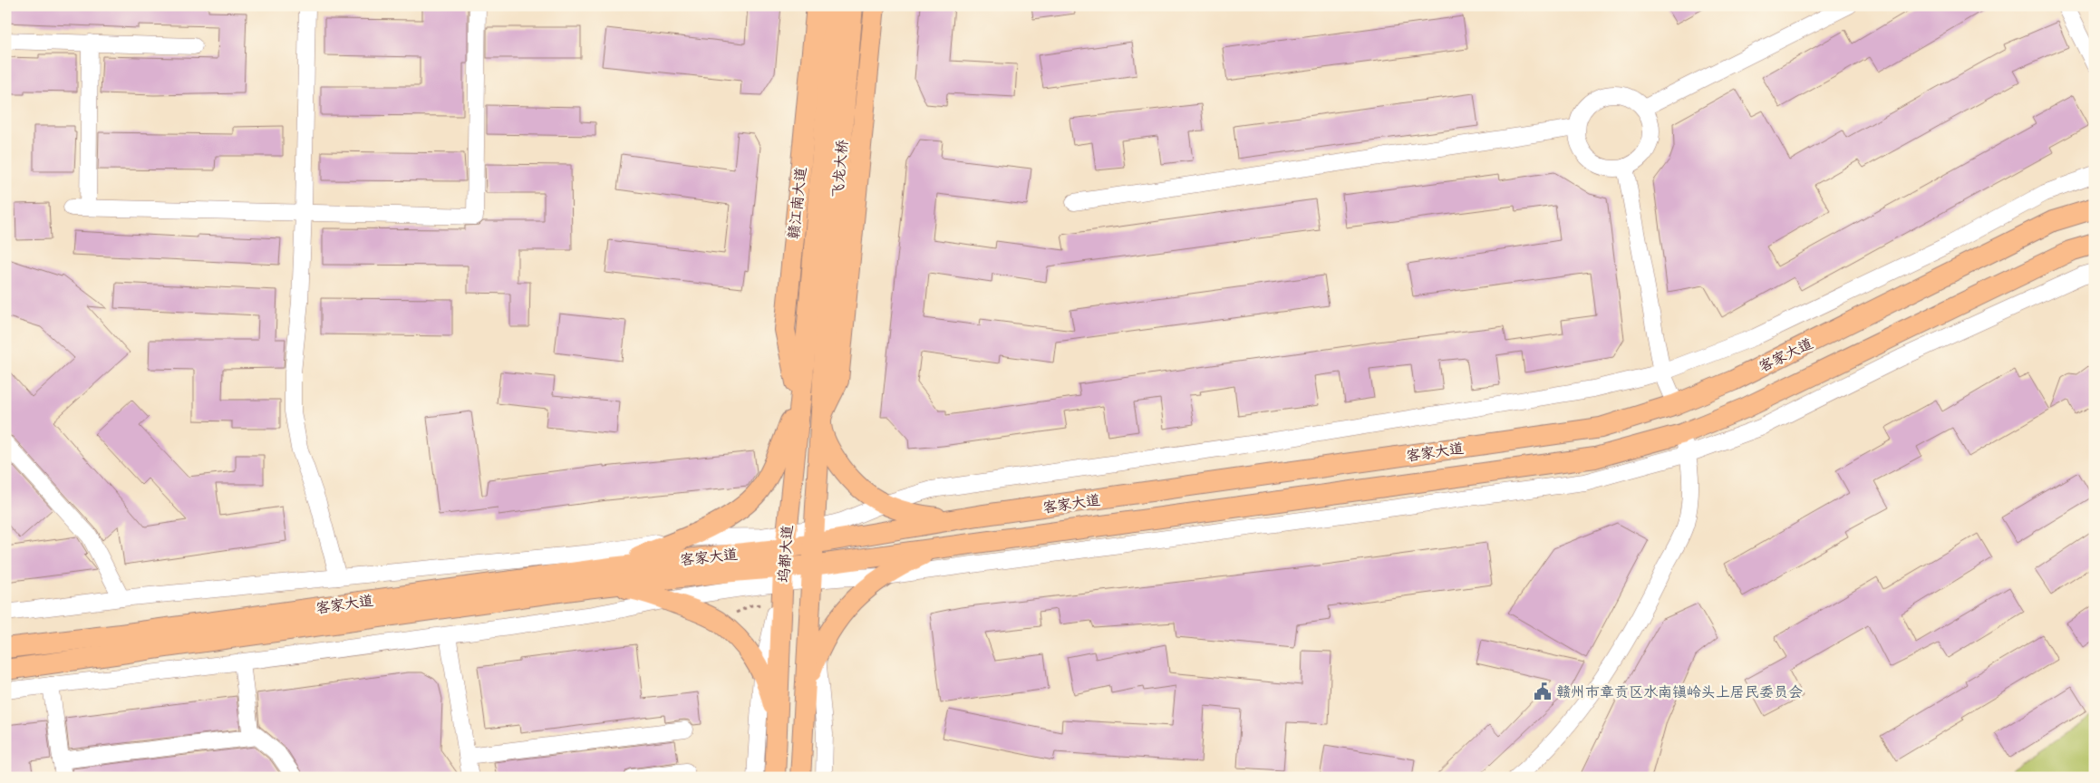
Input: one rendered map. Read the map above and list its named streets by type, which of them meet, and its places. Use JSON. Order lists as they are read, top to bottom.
{
  "streets": {
    "main road": [
      "飞龙大桥",
      "赣江南大道",
      "客家大道",
      "坞都大道"
    ]
  },
  "crossings": [
    ["飞龙大桥", "坞都大道"],
    ["赣江南大道", "坞都大道"],
    ["客家大道", "坞都大道"]
  ],
  "places": {
    "public building": ["赣州市章贡区水南镇岭头上居民委员会"]
  }
}
